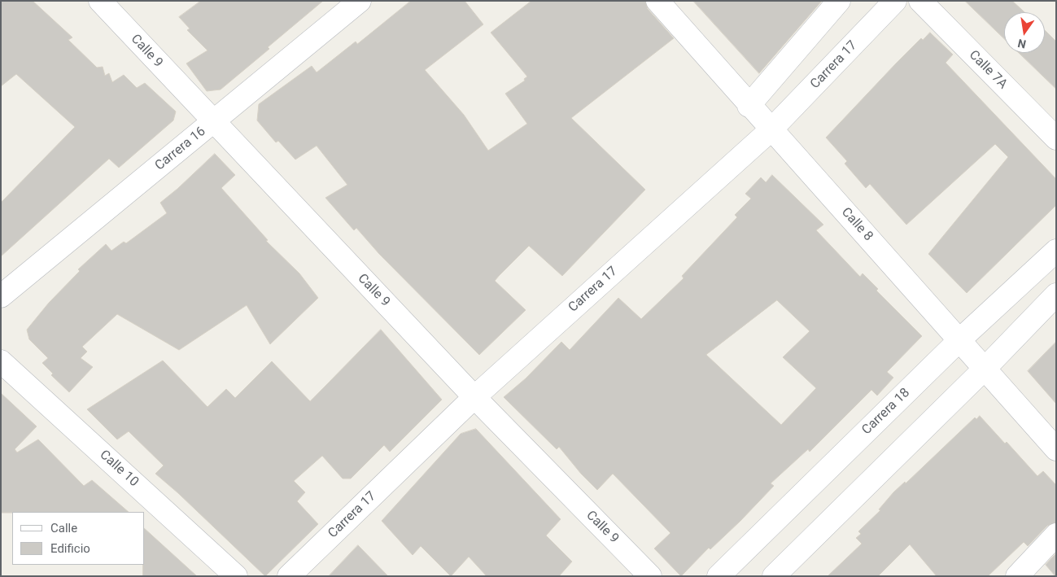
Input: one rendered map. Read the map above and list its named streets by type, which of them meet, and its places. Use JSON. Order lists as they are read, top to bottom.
{
  "streets": {
    "street": [
      "Calle 9",
      "Carrera 17",
      "Calle 7A",
      "Carrera 16",
      "Calle 8",
      "Carrera 18",
      "Calle 10"
    ]
  },
  "crossings": [
    ["Calle 9", "Carrera 17"],
    ["Calle 9", "Carrera 16"],
    ["Carrera 17", "Calle 8"],
    ["Calle 8", "Carrera 18"]
  ],
  "legend": ["Calle", "Edificio"],
  "north": "bottom"
}
